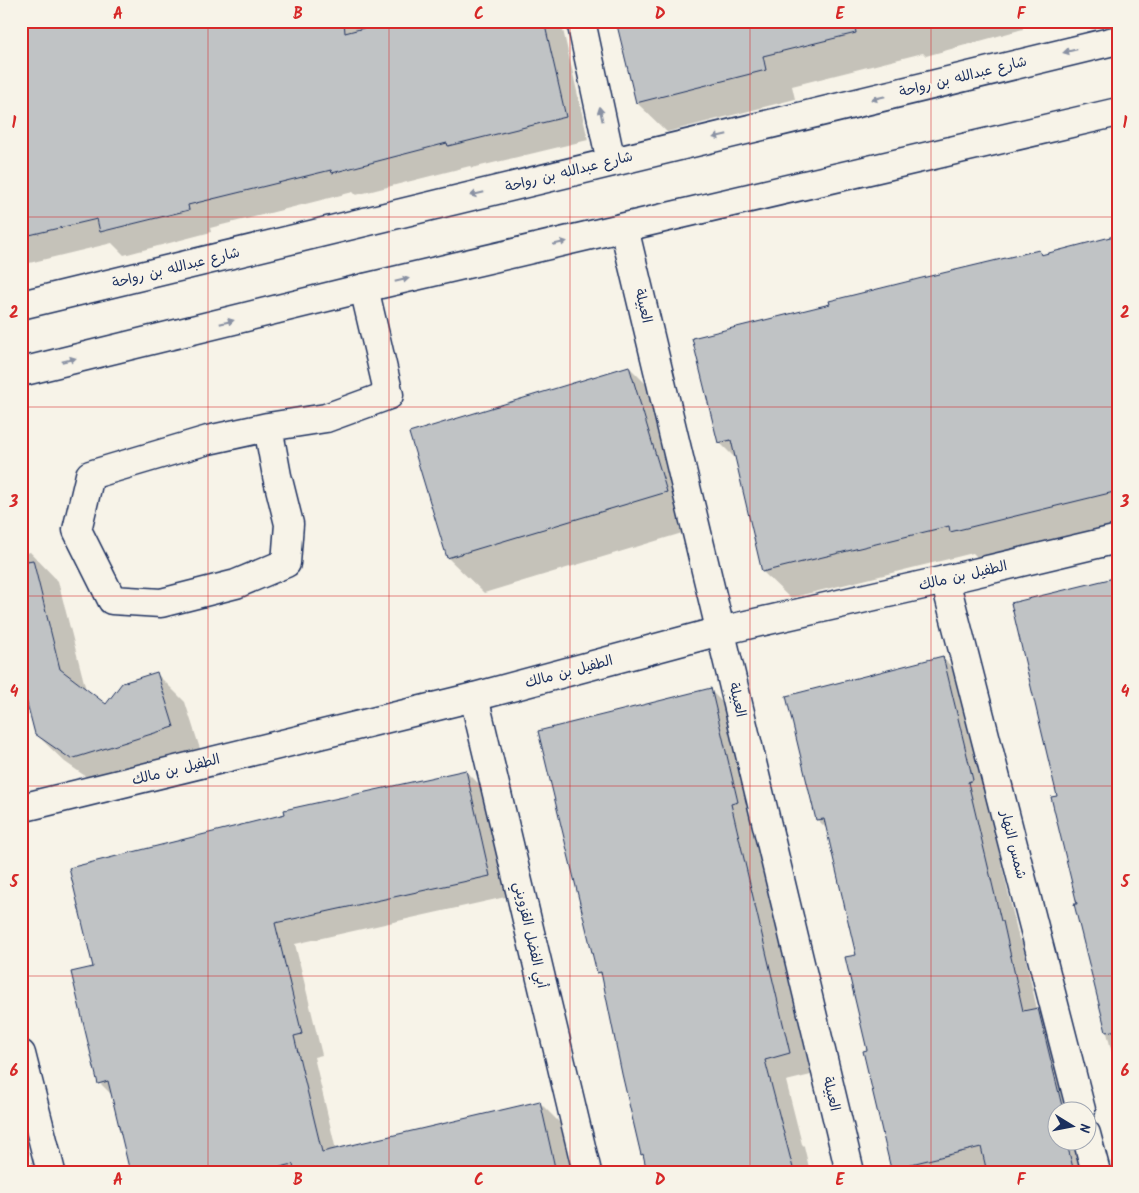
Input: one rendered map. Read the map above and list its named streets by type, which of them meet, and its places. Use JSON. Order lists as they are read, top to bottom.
{
  "streets": {
    "street": [
      "شارع عبدالله بن رواحة",
      "العبيلة",
      "الطفيل بن مالك",
      "شمس النهار",
      "أبي الفضل القزويني"
    ]
  },
  "crossings": [
    ["العبيلة", "الطفيل بن مالك"],
    ["الطفيل بن مالك", "شمس النهار"],
    ["الطفيل بن مالك", "أبي الفضل القزويني"]
  ],
  "north": "right",
  "grid": {
    "columns": [
      "A",
      "B",
      "C",
      "D",
      "E",
      "F"
    ],
    "rows": [
      "1",
      "2",
      "3",
      "4",
      "5",
      "6"
    ]
  }
}
